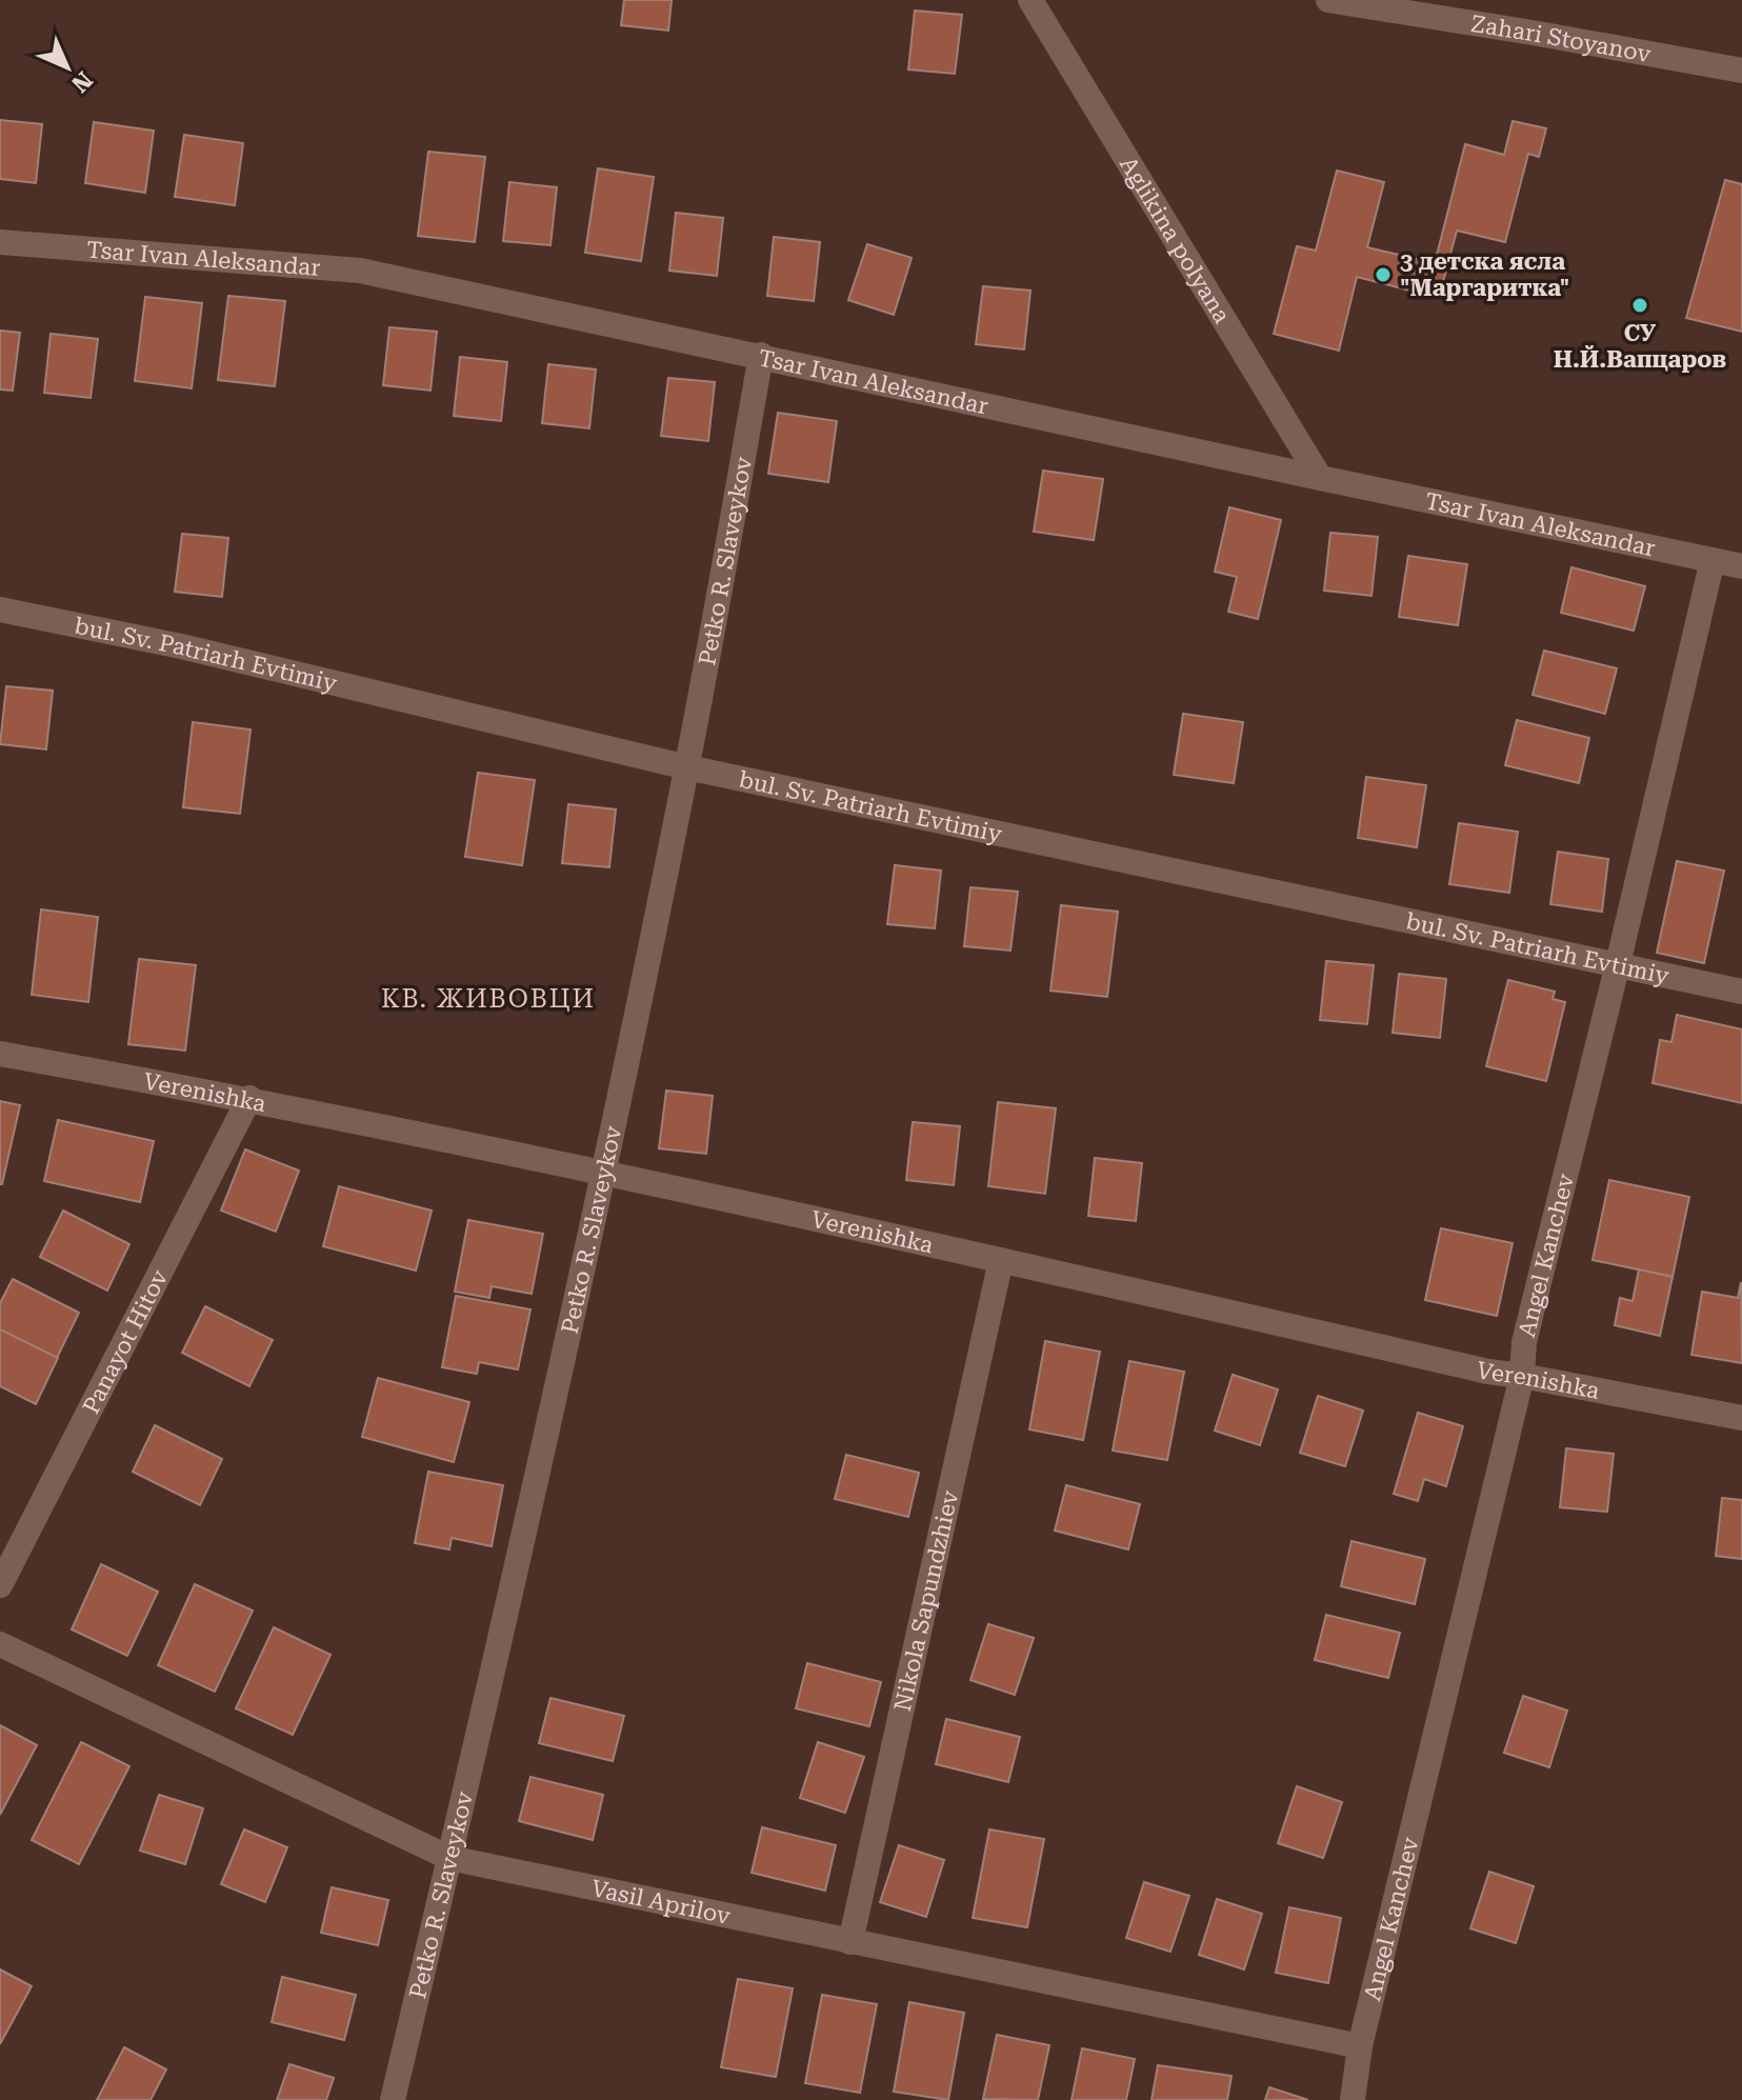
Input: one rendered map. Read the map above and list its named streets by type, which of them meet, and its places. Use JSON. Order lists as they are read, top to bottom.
{
  "streets": {
    "street": [
      "Zahari Stoyanov",
      "Aglikina polyana",
      "Tsar Ivan Aleksandar",
      "Petko R. Slaveykov",
      "bul. Sv. Patriarh Evtimiy",
      "Verenishka",
      "Angel Kanchev",
      "Panayot Hitov",
      "Nikola Sapundzhiev",
      "Vasil Aprilov"
    ]
  },
  "crossings": [
    ["Aglikina polyana", "Tsar Ivan Aleksandar"],
    ["Tsar Ivan Aleksandar", "Petko R. Slaveykov"],
    ["Tsar Ivan Aleksandar", "Angel Kanchev"],
    ["Petko R. Slaveykov", "bul. Sv. Patriarh Evtimiy"],
    ["Petko R. Slaveykov", "Verenishka"],
    ["Petko R. Slaveykov", "Vasil Aprilov"],
    ["bul. Sv. Patriarh Evtimiy", "Angel Kanchev"],
    ["Verenishka", "Angel Kanchev"],
    ["Verenishka", "Panayot Hitov"],
    ["Verenishka", "Nikola Sapundzhiev"],
    ["Angel Kanchev", "Vasil Aprilov"],
    ["Nikola Sapundzhiev", "Vasil Aprilov"]
  ],
  "districts": ["КВ. ЖИВОВЦИ"],
  "places": ["3 детска ясла \"Маргаритка\"", "СУ Н.Й.Вапцаров"],
  "north": "bottom right"
}
